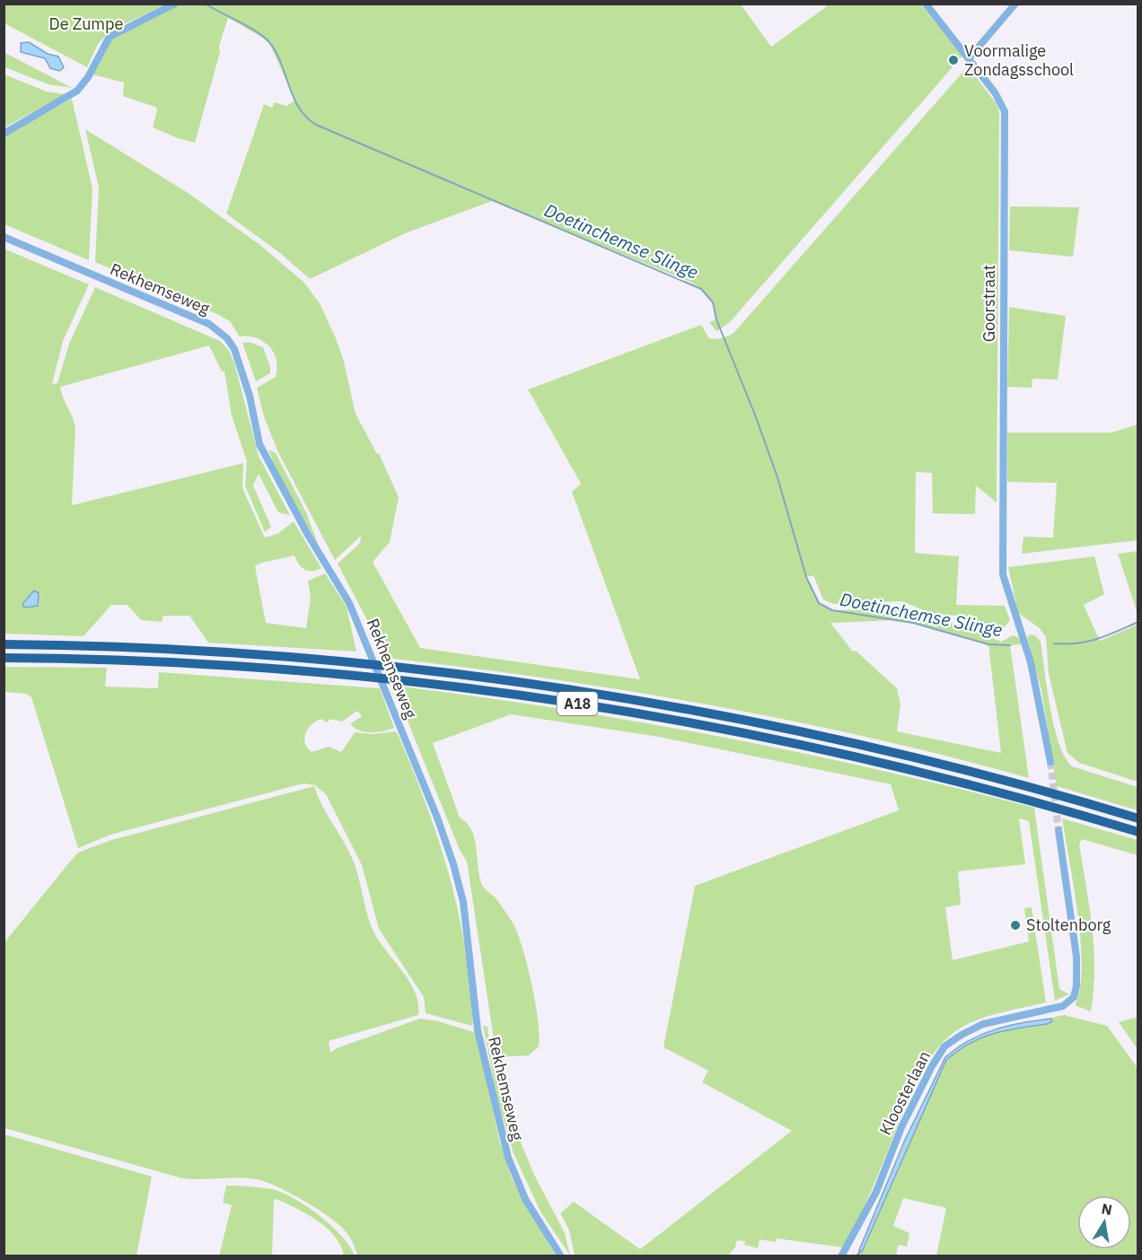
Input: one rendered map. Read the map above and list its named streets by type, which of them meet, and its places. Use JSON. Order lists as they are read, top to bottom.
{
  "streets": {
    "highway": ["A18"],
    "street": ["Rekhemseweg", "Goorstraat", "Kloosterlaan"]
  },
  "water": ["Doetinchemse Slinge"],
  "parks": ["De Zumpe"],
  "places": ["Voormalige Zondagsschool", "Stoltenborg"],
  "north": "top"
}
